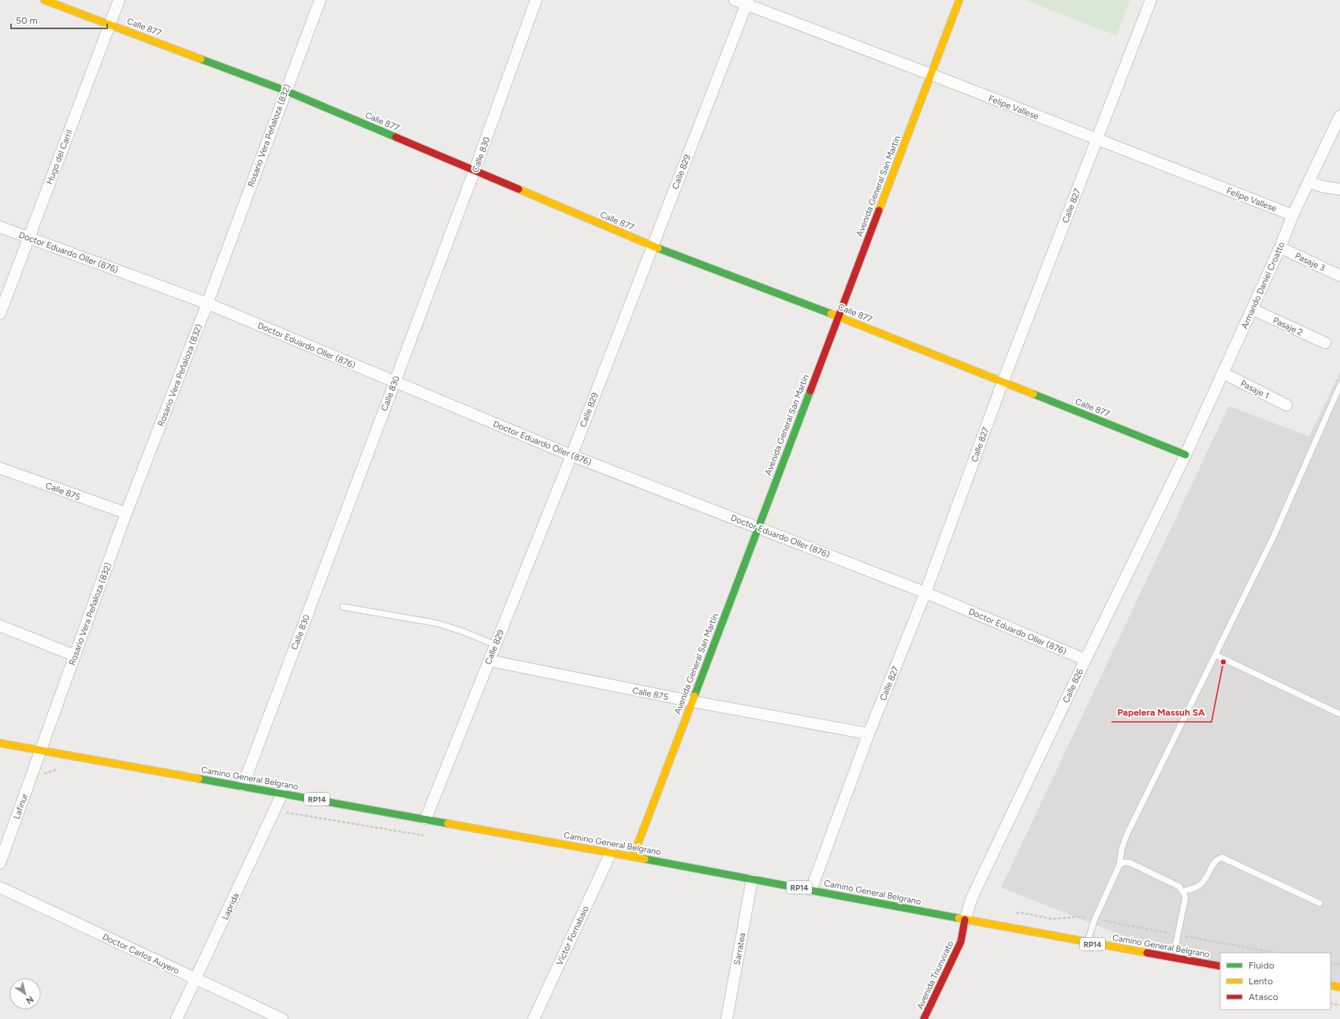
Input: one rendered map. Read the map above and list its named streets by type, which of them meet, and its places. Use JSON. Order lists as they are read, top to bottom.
{
  "streets": {
    "main road": [
      "Calle 877",
      "Avenida General San Martín",
      "Camino General Belgrano",
      "RP14",
      "Avenida Triunvirato"
    ],
    "street": [
      "Felipe Vallese",
      "Rosario Vera Peñaloza (832)",
      "Calle 830",
      "Hugo del Carril",
      "Calle 829",
      "Calle 827",
      "Doctor Eduardo Oller (876)",
      "Pasaje 3",
      "Armando Daniel Croatto",
      "Pasaje 2",
      "Pasaje 1",
      "Calle 875",
      "Calle 826",
      "Lafinur",
      "Laprida",
      "Víctor Fornabaio",
      "Sarratea",
      "Doctor Carlos Auyero"
    ]
  },
  "crossings": [
    ["Calle 877", "Rosario Vera Peñaloza (832)"],
    ["Calle 877", "Calle 830"],
    ["Calle 877", "Hugo del Carril"],
    ["Calle 877", "Calle 829"],
    ["Calle 877", "Avenida General San Martín"],
    ["Calle 877", "Calle 827"],
    ["Calle 877", "Armando Daniel Croatto"],
    ["Calle 877", "Calle 826"],
    ["Felipe Vallese", "Calle 829"],
    ["Felipe Vallese", "Avenida General San Martín"],
    ["Felipe Vallese", "Calle 827"],
    ["Felipe Vallese", "Armando Daniel Croatto"],
    ["Rosario Vera Peñaloza (832)", "Doctor Eduardo Oller (876)"],
    ["Rosario Vera Peñaloza (832)", "Calle 875"],
    ["Rosario Vera Peñaloza (832)", "Camino General Belgrano"],
    ["Rosario Vera Peñaloza (832)", "Lafinur"],
    ["Calle 830", "Doctor Eduardo Oller (876)"],
    ["Calle 830", "Camino General Belgrano"],
    ["Hugo del Carril", "Doctor Eduardo Oller (876)"],
    ["Calle 829", "Doctor Eduardo Oller (876)"],
    ["Calle 829", "Calle 875"],
    ["Calle 829", "Camino General Belgrano"],
    ["Avenida General San Martín", "Doctor Eduardo Oller (876)"],
    ["Avenida General San Martín", "Calle 875"],
    ["Avenida General San Martín", "Camino General Belgrano"],
    ["Calle 827", "Doctor Eduardo Oller (876)"],
    ["Calle 827", "Calle 875"],
    ["Calle 827", "Camino General Belgrano"],
    ["Doctor Eduardo Oller (876)", "Calle 826"],
    ["Pasaje 3", "Armando Daniel Croatto"],
    ["Armando Daniel Croatto", "Pasaje 2"],
    ["Armando Daniel Croatto", "Pasaje 1"],
    ["Armando Daniel Croatto", "Calle 826"],
    ["Calle 826", "Camino General Belgrano"],
    ["Calle 826", "Avenida Triunvirato"],
    ["Camino General Belgrano", "Lafinur"],
    ["Camino General Belgrano", "Laprida"],
    ["Camino General Belgrano", "Víctor Fornabaio"],
    ["Camino General Belgrano", "Sarratea"],
    ["Camino General Belgrano", "Avenida Triunvirato"],
    ["Laprida", "Doctor Carlos Auyero"]
  ],
  "places": ["Papelera Massuh SA"],
  "legend": ["Fluido", "Lento", "Atasco"],
  "scale_bar": "50 m",
  "north": "bottom right"
}
